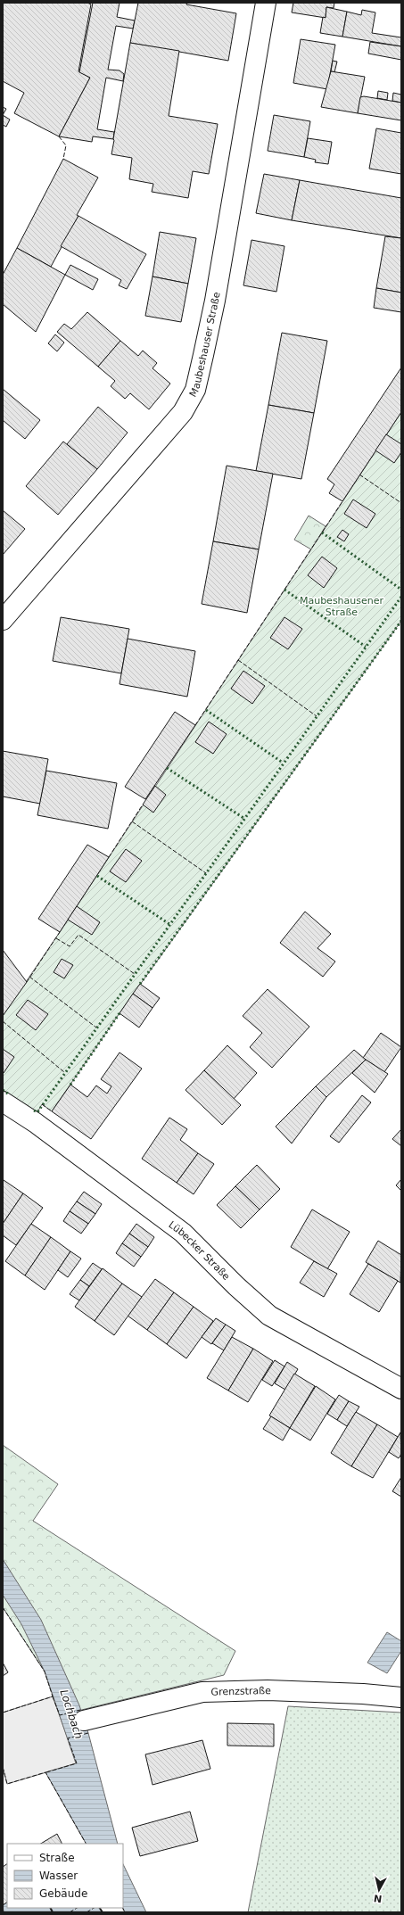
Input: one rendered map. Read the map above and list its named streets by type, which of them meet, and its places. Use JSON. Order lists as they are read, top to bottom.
{
  "streets": {
    "street": ["Maubeshauser Straße", "Lübecker Straße", "Grenzstraße"]
  },
  "water": ["Lochbach"],
  "parks": ["Maubeshausener Straße"],
  "legend": ["Straße", "Wasser", "Gebäude"],
  "north": "bottom"
}
